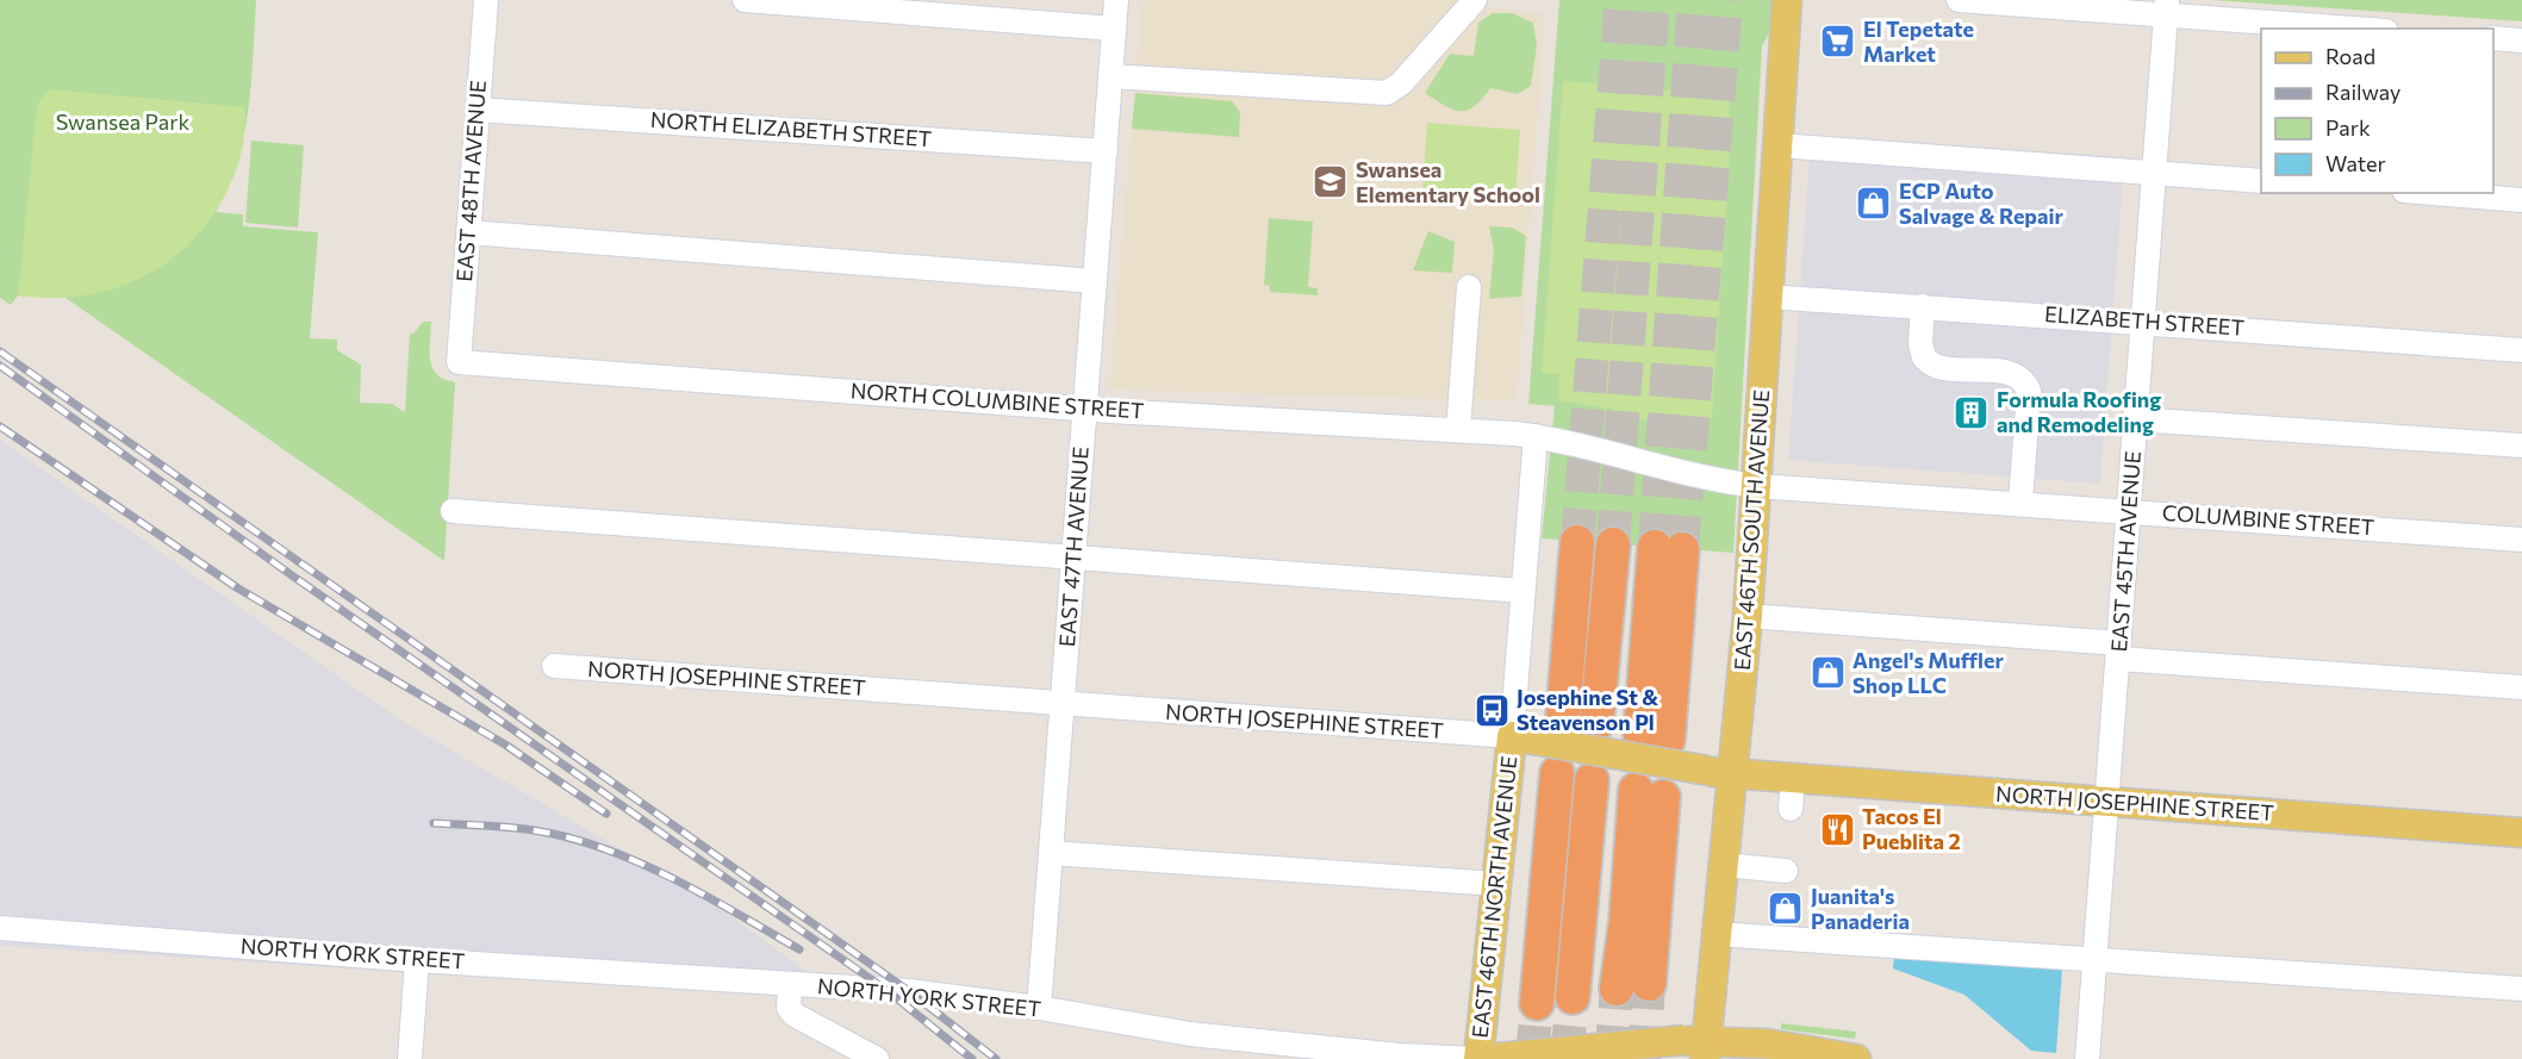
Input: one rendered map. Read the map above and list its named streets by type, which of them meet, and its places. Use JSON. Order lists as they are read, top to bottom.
{
  "streets": {
    "main road": [
      "EAST 46TH SOUTH AVENUE",
      "NORTH JOSEPHINE STREET",
      "EAST 46TH NORTH AVENUE",
      "NORTH YORK STREET"
    ],
    "street": [
      "NORTH ELIZABETH STREET",
      "EAST 48TH AVENUE",
      "ELIZABETH STREET",
      "NORTH COLUMBINE STREET",
      "COLUMBINE STREET",
      "EAST 47TH AVENUE",
      "EAST 45TH AVENUE"
    ]
  },
  "crossings": [
    ["NORTH ELIZABETH STREET", "EAST 48TH AVENUE"],
    ["NORTH ELIZABETH STREET", "EAST 47TH AVENUE"],
    ["EAST 48TH AVENUE", "NORTH COLUMBINE STREET"],
    ["ELIZABETH STREET", "EAST 46TH SOUTH AVENUE"],
    ["ELIZABETH STREET", "EAST 45TH AVENUE"],
    ["NORTH COLUMBINE STREET", "COLUMBINE STREET"],
    ["NORTH COLUMBINE STREET", "EAST 46TH SOUTH AVENUE"],
    ["NORTH COLUMBINE STREET", "EAST 47TH AVENUE"],
    ["NORTH COLUMBINE STREET", "EAST 46TH NORTH AVENUE"],
    ["COLUMBINE STREET", "EAST 46TH SOUTH AVENUE"],
    ["COLUMBINE STREET", "EAST 45TH AVENUE"],
    ["EAST 46TH SOUTH AVENUE", "NORTH JOSEPHINE STREET"],
    ["EAST 46TH SOUTH AVENUE", "NORTH YORK STREET"],
    ["EAST 47TH AVENUE", "NORTH JOSEPHINE STREET"],
    ["EAST 47TH AVENUE", "NORTH YORK STREET"],
    ["EAST 45TH AVENUE", "NORTH JOSEPHINE STREET"],
    ["NORTH JOSEPHINE STREET", "EAST 46TH NORTH AVENUE"],
    ["EAST 46TH NORTH AVENUE", "NORTH YORK STREET"]
  ],
  "parks": ["Swansea Park"],
  "places": {
    "supermarket": ["El Tepetate Market"],
    "school or university": ["Swansea Elementary School"],
    "shop": ["ECP Auto Salvage & Repair", "Angel's Muffler Shop LLC", "Juanita's Panaderia"],
    "building": ["Formula Roofing and Remodeling"],
    "bus stop": ["Josephine St & Steavenson Pl"],
    "restaurant": ["Tacos El Pueblita 2"]
  },
  "legend": [
    "Road",
    "Railway",
    "Park",
    "Water"
  ]
}
